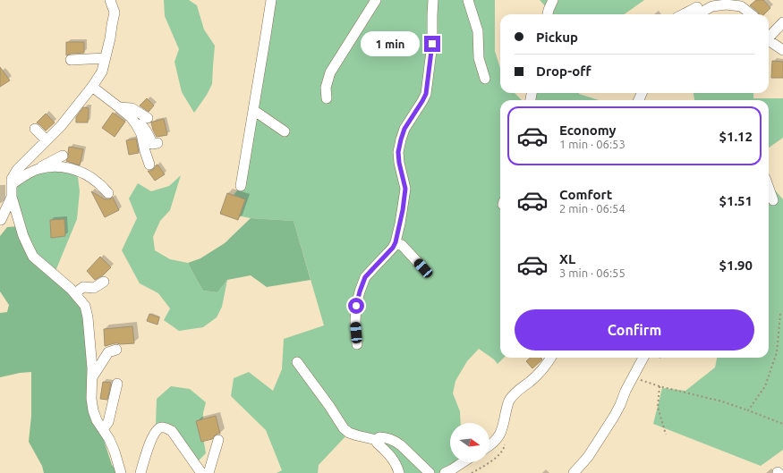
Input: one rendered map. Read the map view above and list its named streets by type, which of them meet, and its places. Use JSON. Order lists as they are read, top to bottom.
{
  "north": "right",
  "page": {
    "banner": ["Pickup", "Drop-off"],
    "bubble": "1 min",
    "list": [
      {
        "name": "Economy",
        "note": "1 min · 06:53",
        "value": "$1.12"
      },
      {
        "name": "Comfort",
        "note": "2 min · 06:54",
        "value": "$1.51"
      },
      {
        "name": "XL",
        "note": "3 min · 06:55",
        "value": "$1.90"
      }
    ],
    "buttons": "Confirm"
  }
}
